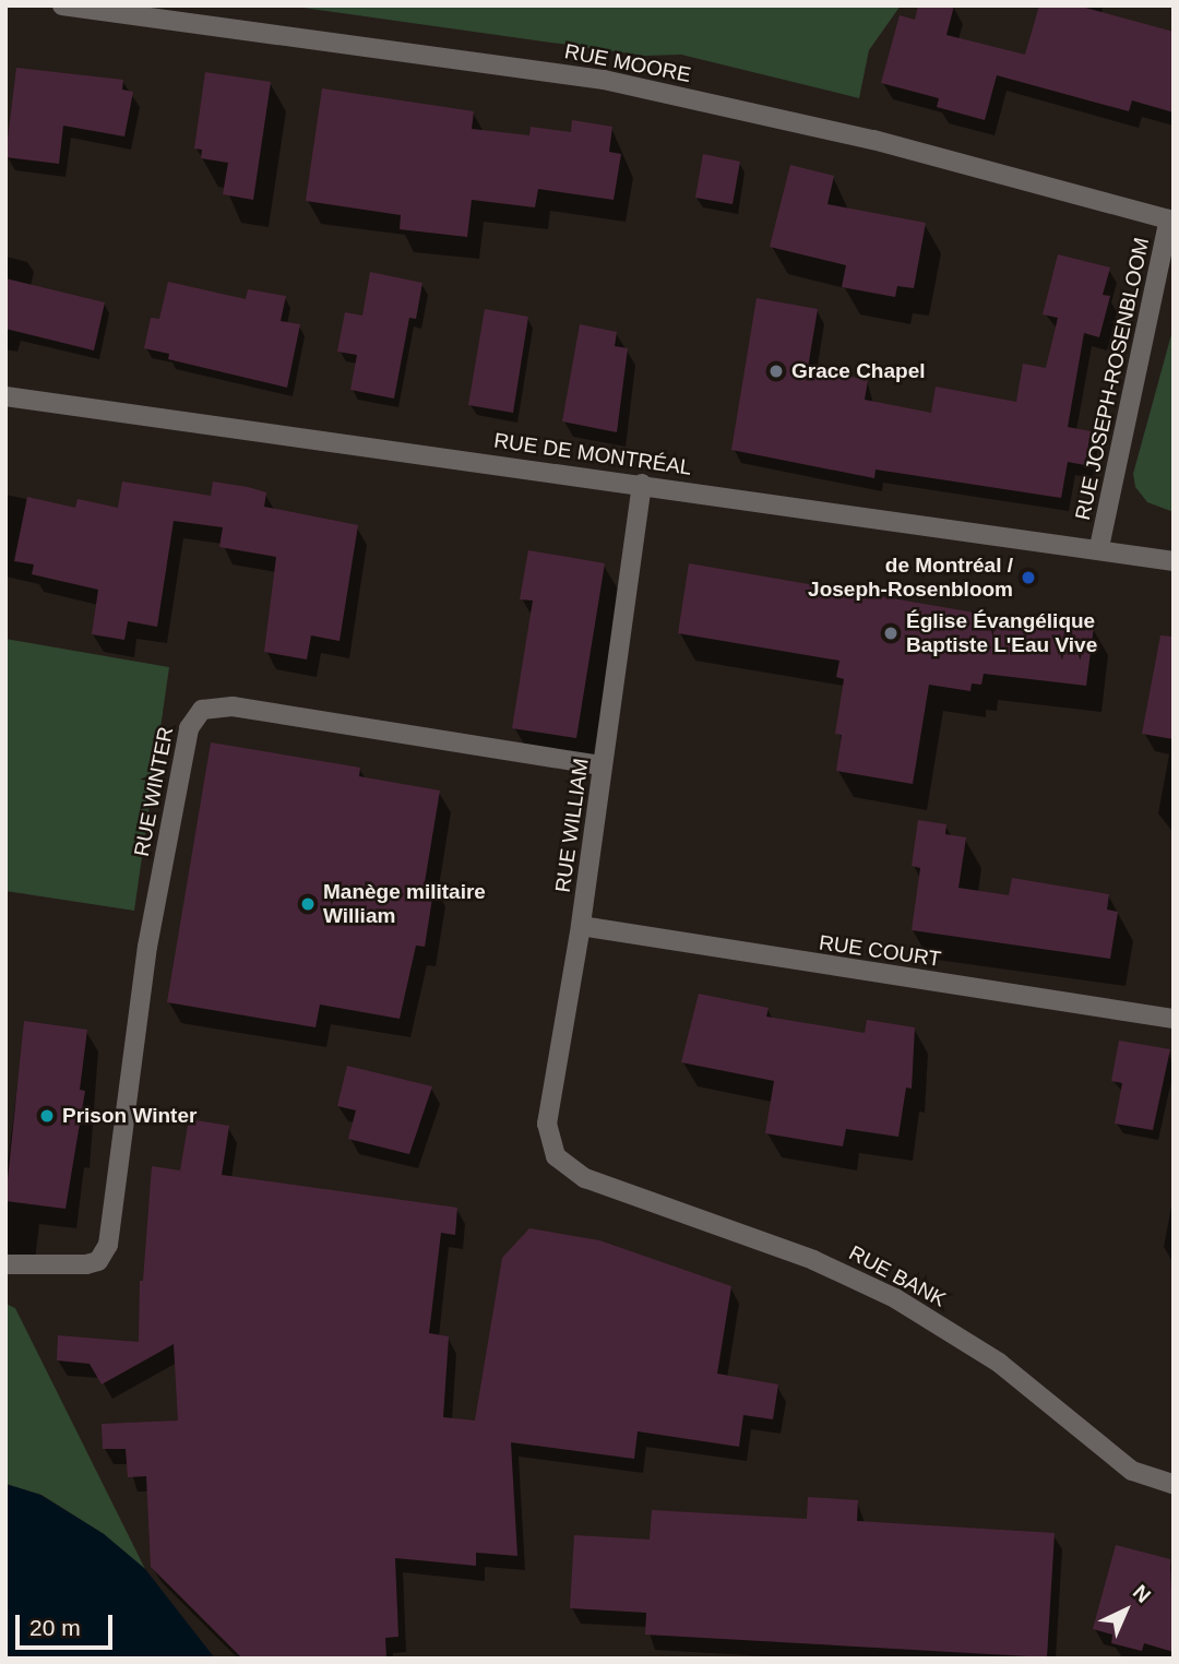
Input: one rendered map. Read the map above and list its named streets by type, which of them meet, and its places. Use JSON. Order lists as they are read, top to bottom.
{
  "streets": {
    "street": [
      "RUE MOORE",
      "RUE JOSEPH-ROSENBLOOM",
      "RUE DE MONTRÉAL",
      "RUE WINTER",
      "RUE WILLIAM",
      "RUE COURT",
      "RUE BANK"
    ]
  },
  "crossings": [
    ["RUE MOORE", "RUE JOSEPH-ROSENBLOOM"],
    ["RUE JOSEPH-ROSENBLOOM", "RUE DE MONTRÉAL"],
    ["RUE DE MONTRÉAL", "RUE WILLIAM"],
    ["RUE WINTER", "RUE WILLIAM"],
    ["RUE WILLIAM", "RUE COURT"],
    ["RUE WILLIAM", "RUE BANK"]
  ],
  "places": [
    "Grace Chapel",
    "de Montréal / Joseph-Rosenbloom",
    "Église Évangélique Baptiste L'Eau Vive",
    "Manège militaire William",
    "Prison Winter"
  ],
  "scale_bar": "20 m",
  "north": "top right"
}
